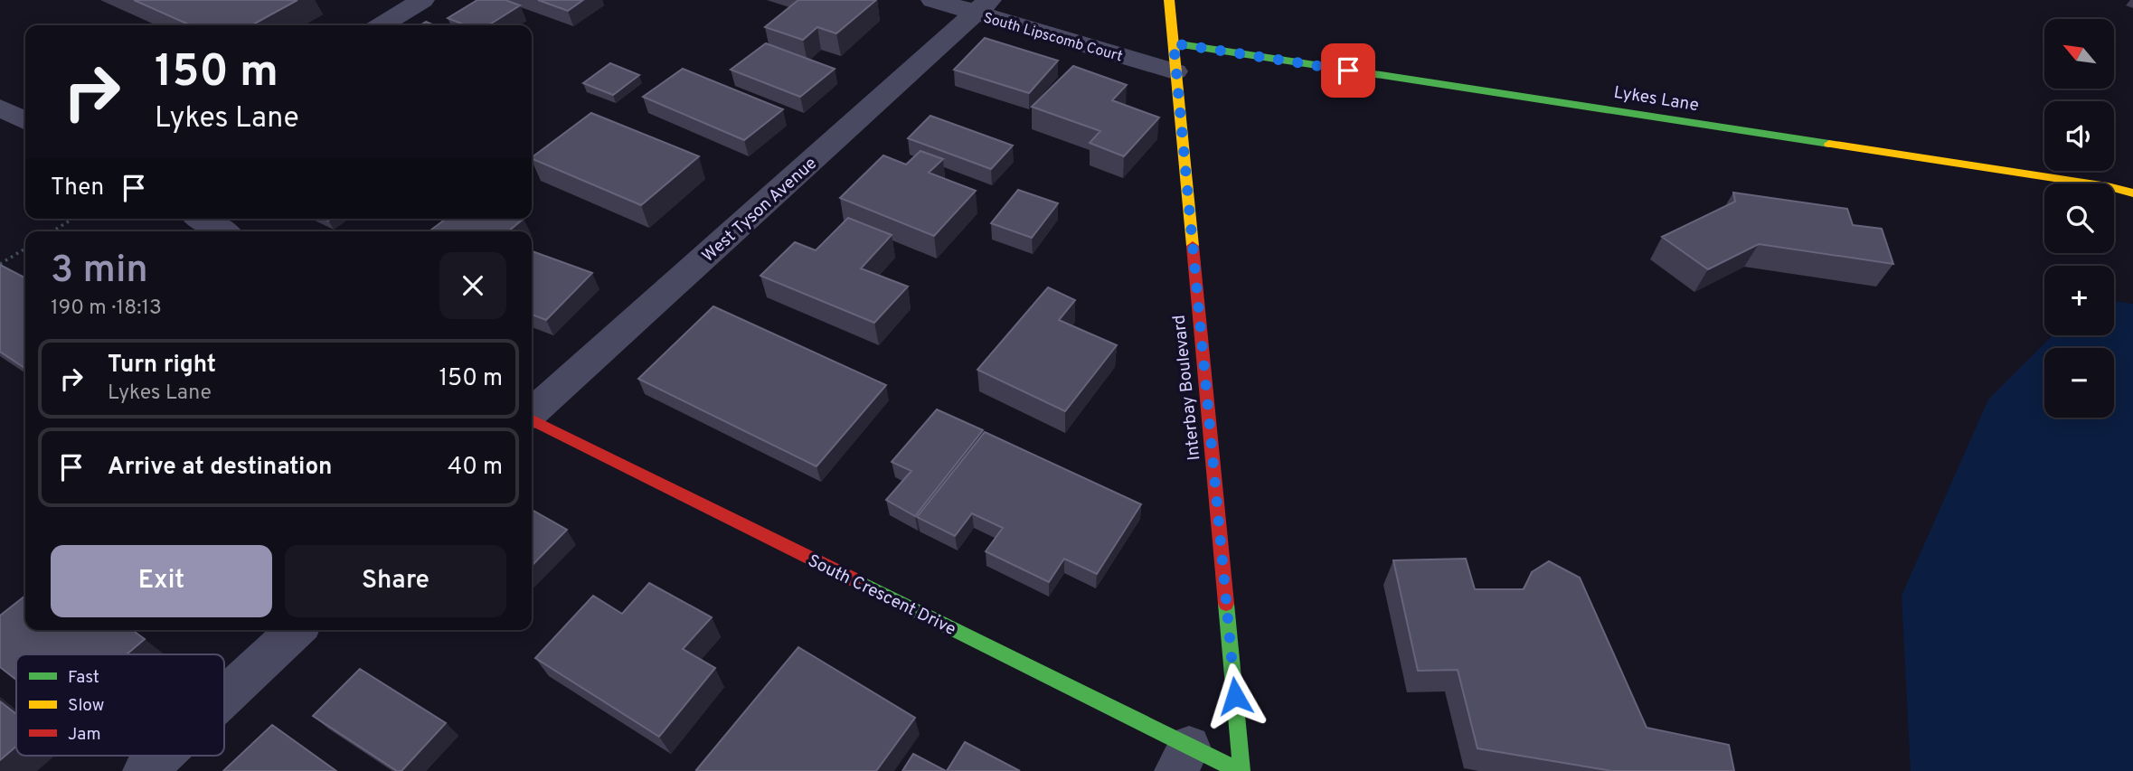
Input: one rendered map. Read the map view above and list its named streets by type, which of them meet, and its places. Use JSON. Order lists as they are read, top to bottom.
{
  "streets": {
    "street": [
      "South Lipscomb Court",
      "Lykes Lane",
      "West Tyson Avenue",
      "Interbay Boulevard",
      "South Crescent Drive"
    ]
  },
  "crossings": [
    ["South Lipscomb Court", "West Tyson Avenue"],
    ["South Lipscomb Court", "Interbay Boulevard"],
    ["Lykes Lane", "Interbay Boulevard"],
    ["Interbay Boulevard", "South Crescent Drive"]
  ],
  "legend": ["Fast", "Slow", "Jam"],
  "north": "top left",
  "page": {
    "map_buttons": ["+", "−"],
    "turn": ["150 m", "Lykes Lane"],
    "then": "Then",
    "heading": ["3 min", "190 m · 18:13"],
    "list": [
      {
        "name": "Turn right",
        "note": "Lykes Lane",
        "value": "150 m"
      },
      {
        "name": "Arrive at destination",
        "value": "40 m"
      }
    ],
    "buttons": ["Exit", "Share"]
  }
}
